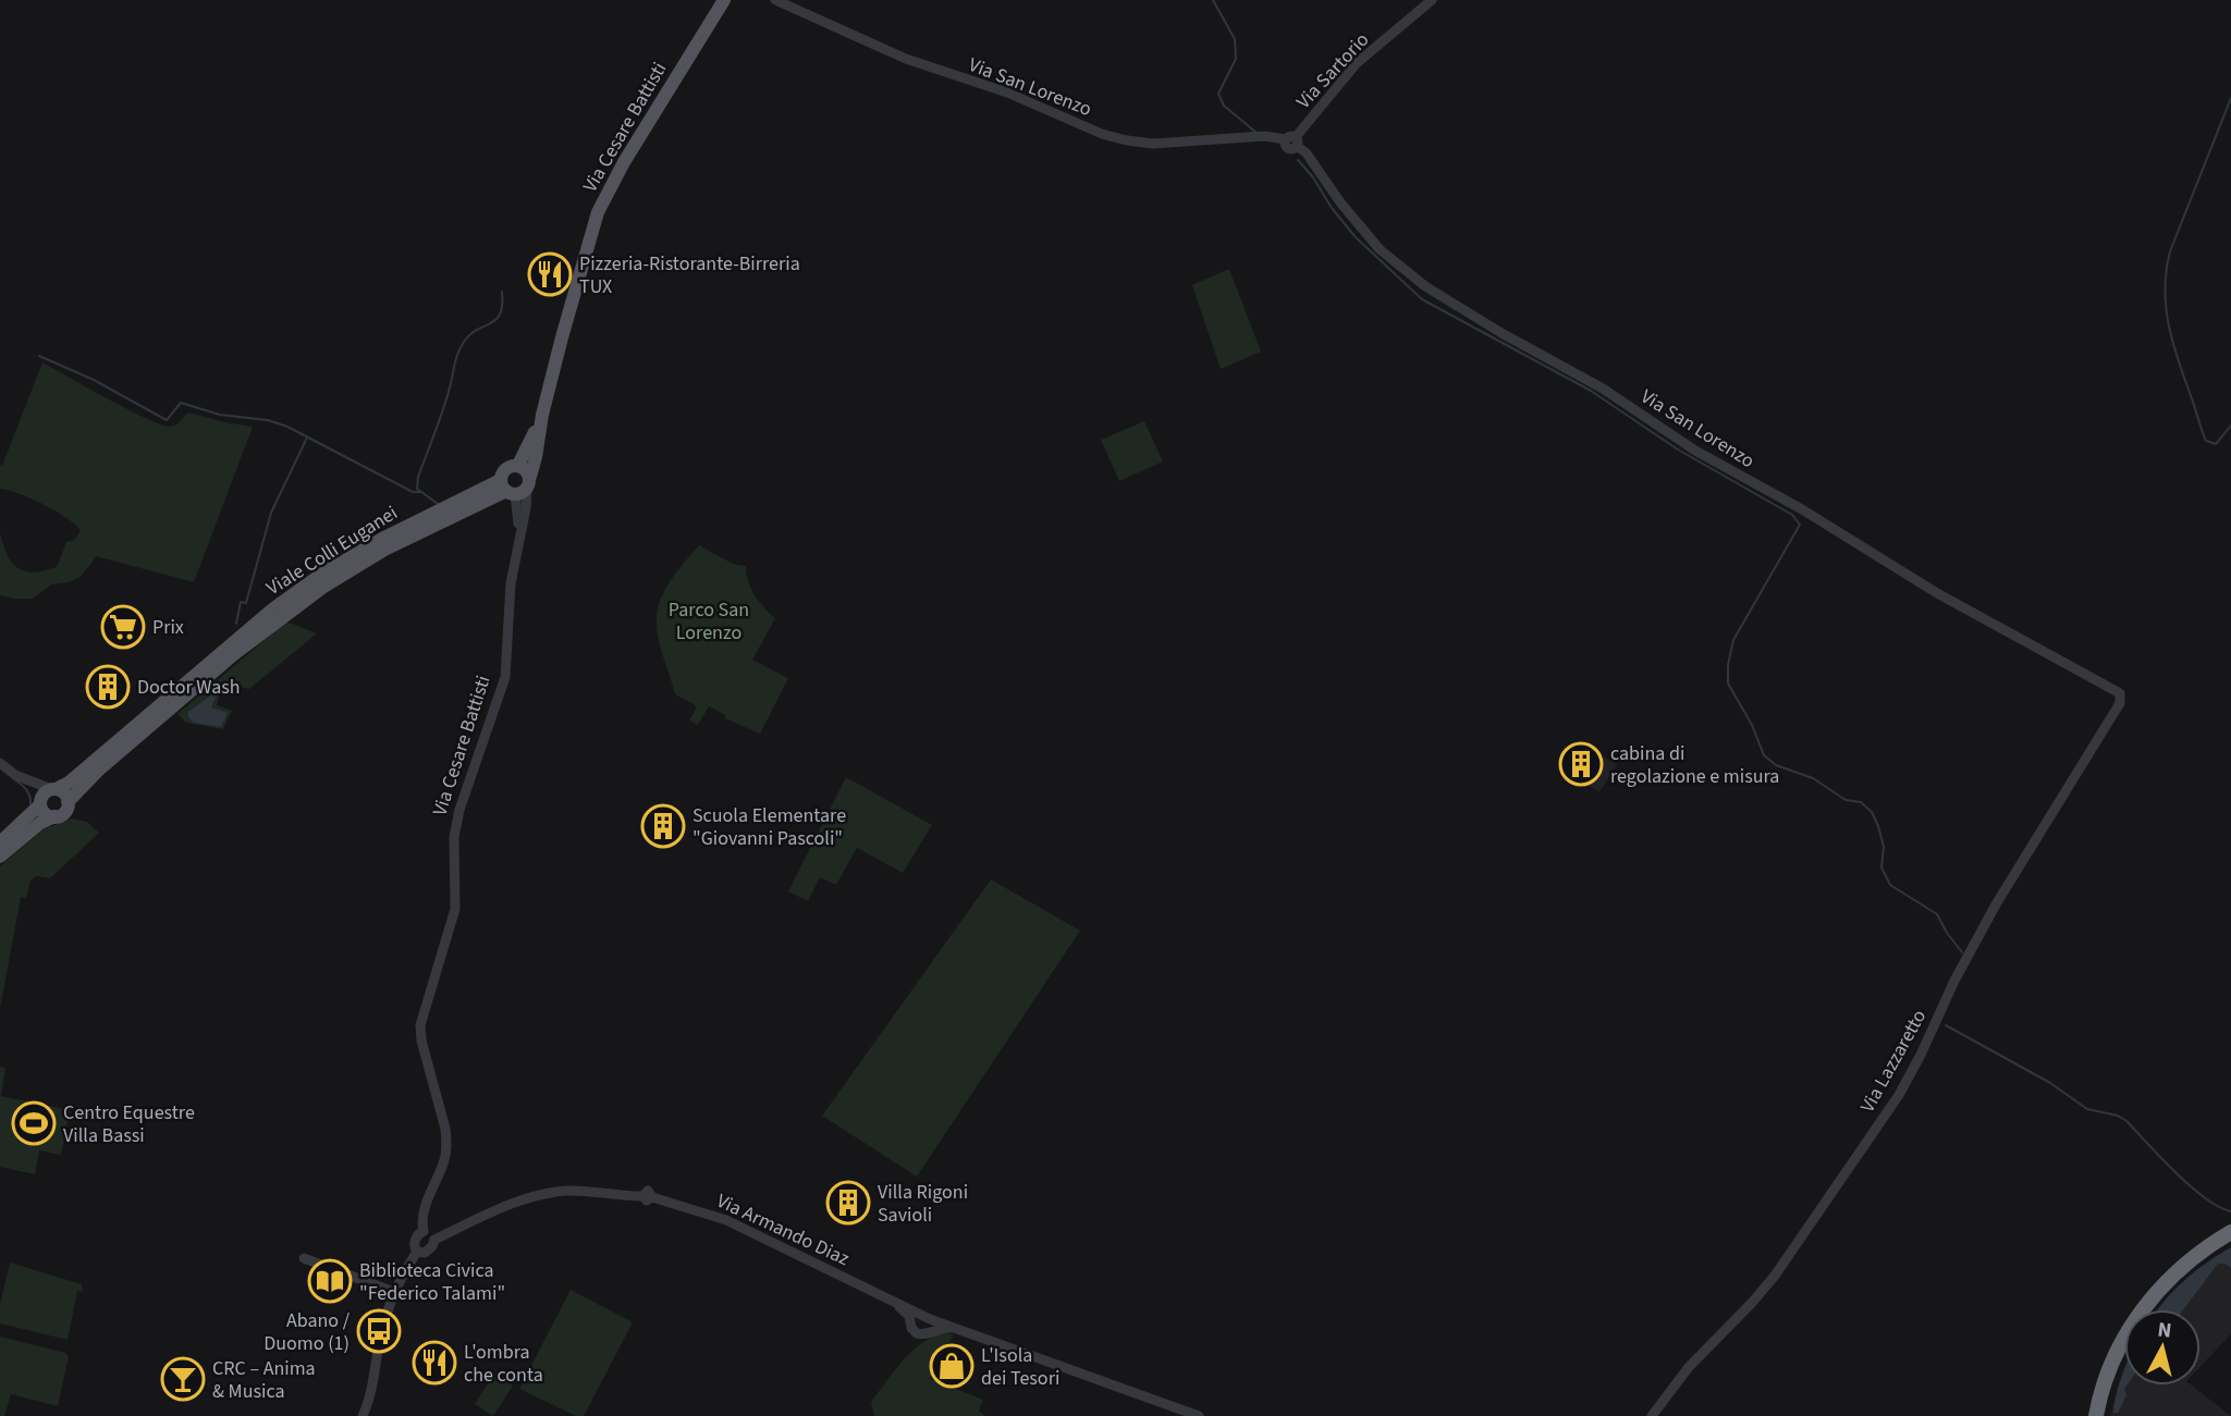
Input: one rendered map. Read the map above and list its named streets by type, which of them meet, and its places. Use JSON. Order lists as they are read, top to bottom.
{
  "streets": {
    "main road": ["Via Cesare Battisti", "Viale Colli Euganei"],
    "street": [
      "Via Sartorio",
      "Via San Lorenzo",
      "Via Lazzaretto",
      "Via Armando Diaz"
    ]
  },
  "crossings": [
    ["Via Sartorio", "Via San Lorenzo"],
    ["Via San Lorenzo", "Via Lazzaretto"],
    ["Via Cesare Battisti", "Viale Colli Euganei"],
    ["Via Cesare Battisti", "Via Armando Diaz"]
  ],
  "parks": ["Parco San Lorenzo"],
  "places": {
    "restaurant": ["Pizzeria-Ristorante-Birreria TUX", "L'ombra che conta"],
    "supermarket": ["Prix"],
    "building": [
      "Doctor Wash",
      "cabina di regolazione e misura",
      "Scuola Elementare \"Giovanni Pascoli\"",
      "Villa Rigoni Savioli"
    ],
    "sports": ["Centro Equestre Villa Bassi"],
    "library": ["Biblioteca Civica \"Federico Talami\""],
    "bus stop": ["Abano / Duomo (1)"],
    "shop": ["L'Isola dei Tesori"],
    "bar": ["CRC – Anima & Musica"]
  },
  "north": "top"
}
